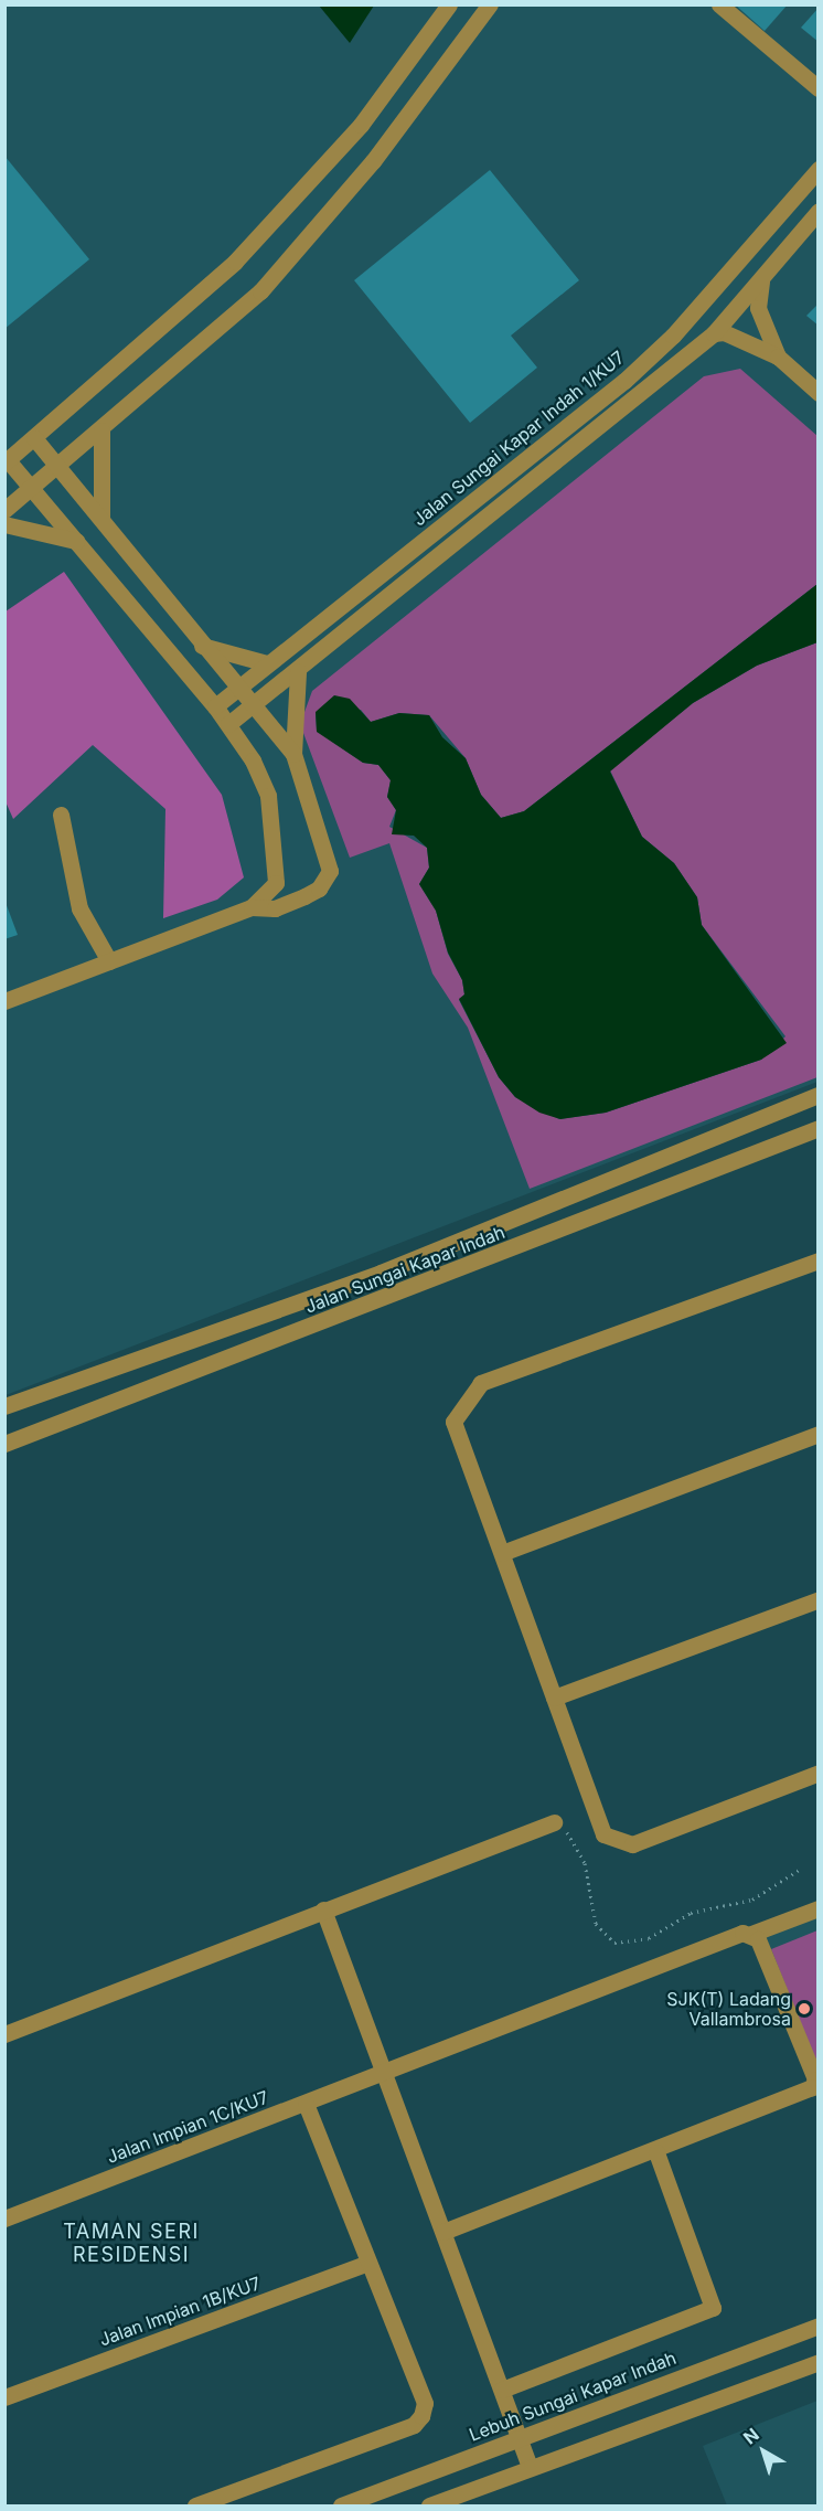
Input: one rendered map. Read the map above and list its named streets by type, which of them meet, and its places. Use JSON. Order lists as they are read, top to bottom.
{
  "streets": {
    "street": [
      "Jalan Sungai Kapar Indah 1/KU7",
      "Jalan Sungai Kapar Indah",
      "Jalan Impian 1C/KU7",
      "Jalan Impian 1B/KU7",
      "Lebuh Sungai Kapar Indah"
    ]
  },
  "districts": ["TAMAN SERI RESIDENSI"],
  "places": ["SJK(T) Ladang Vallambrosa"],
  "north": "top left"
}
